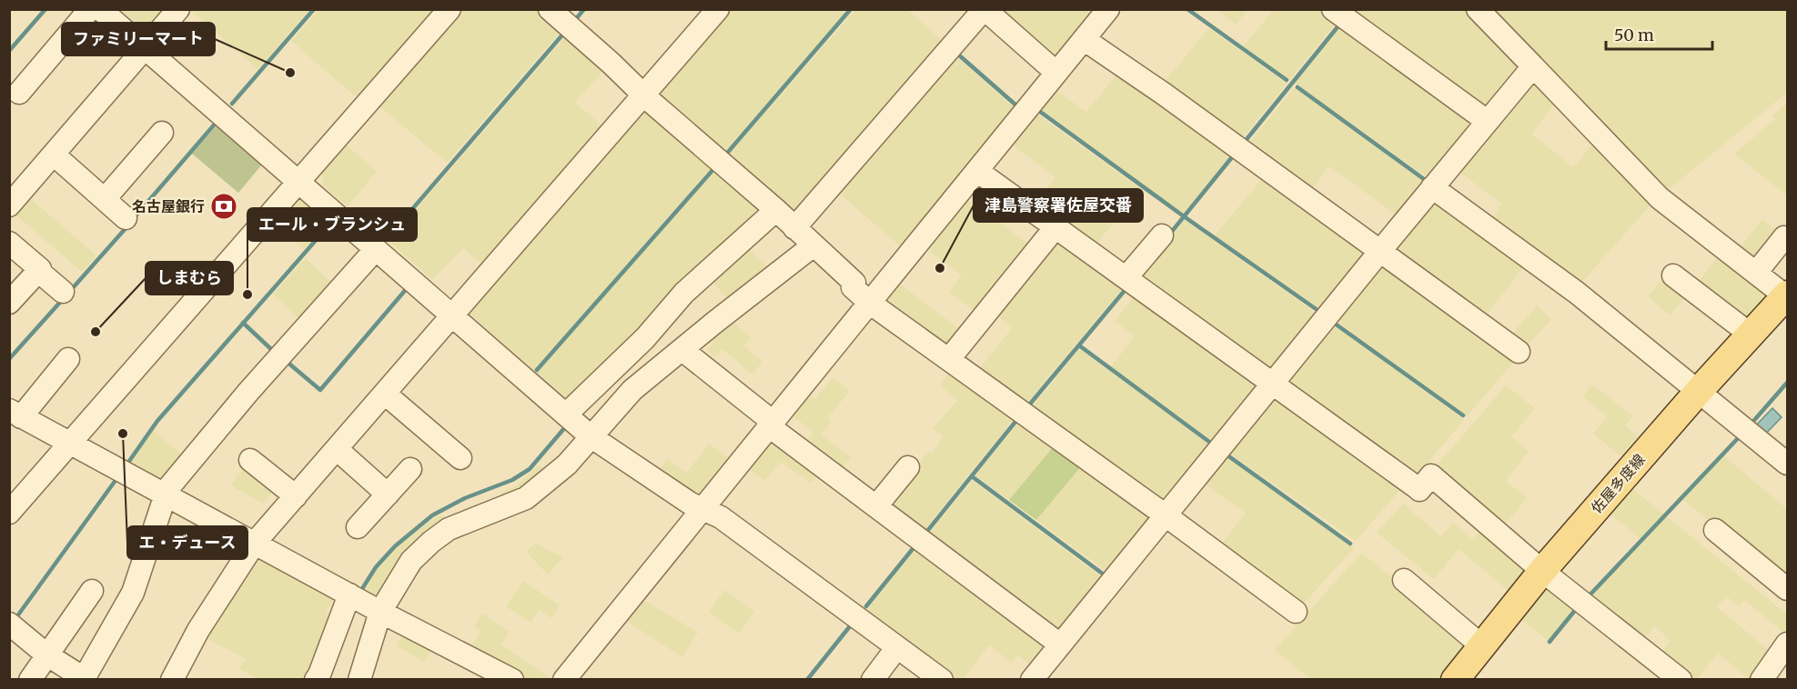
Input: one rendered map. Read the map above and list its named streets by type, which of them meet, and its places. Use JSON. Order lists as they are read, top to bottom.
{
  "streets": {
    "main road": ["佐屋多度線"]
  },
  "places": {
    "other": [
      "ファミリーマート",
      "津島警察署佐屋交番",
      "エール・ブランシュ",
      "しまむら",
      "エ・デュース"
    ],
    "bank": ["名古屋銀行"]
  },
  "scale_bar": "50 m"
}
